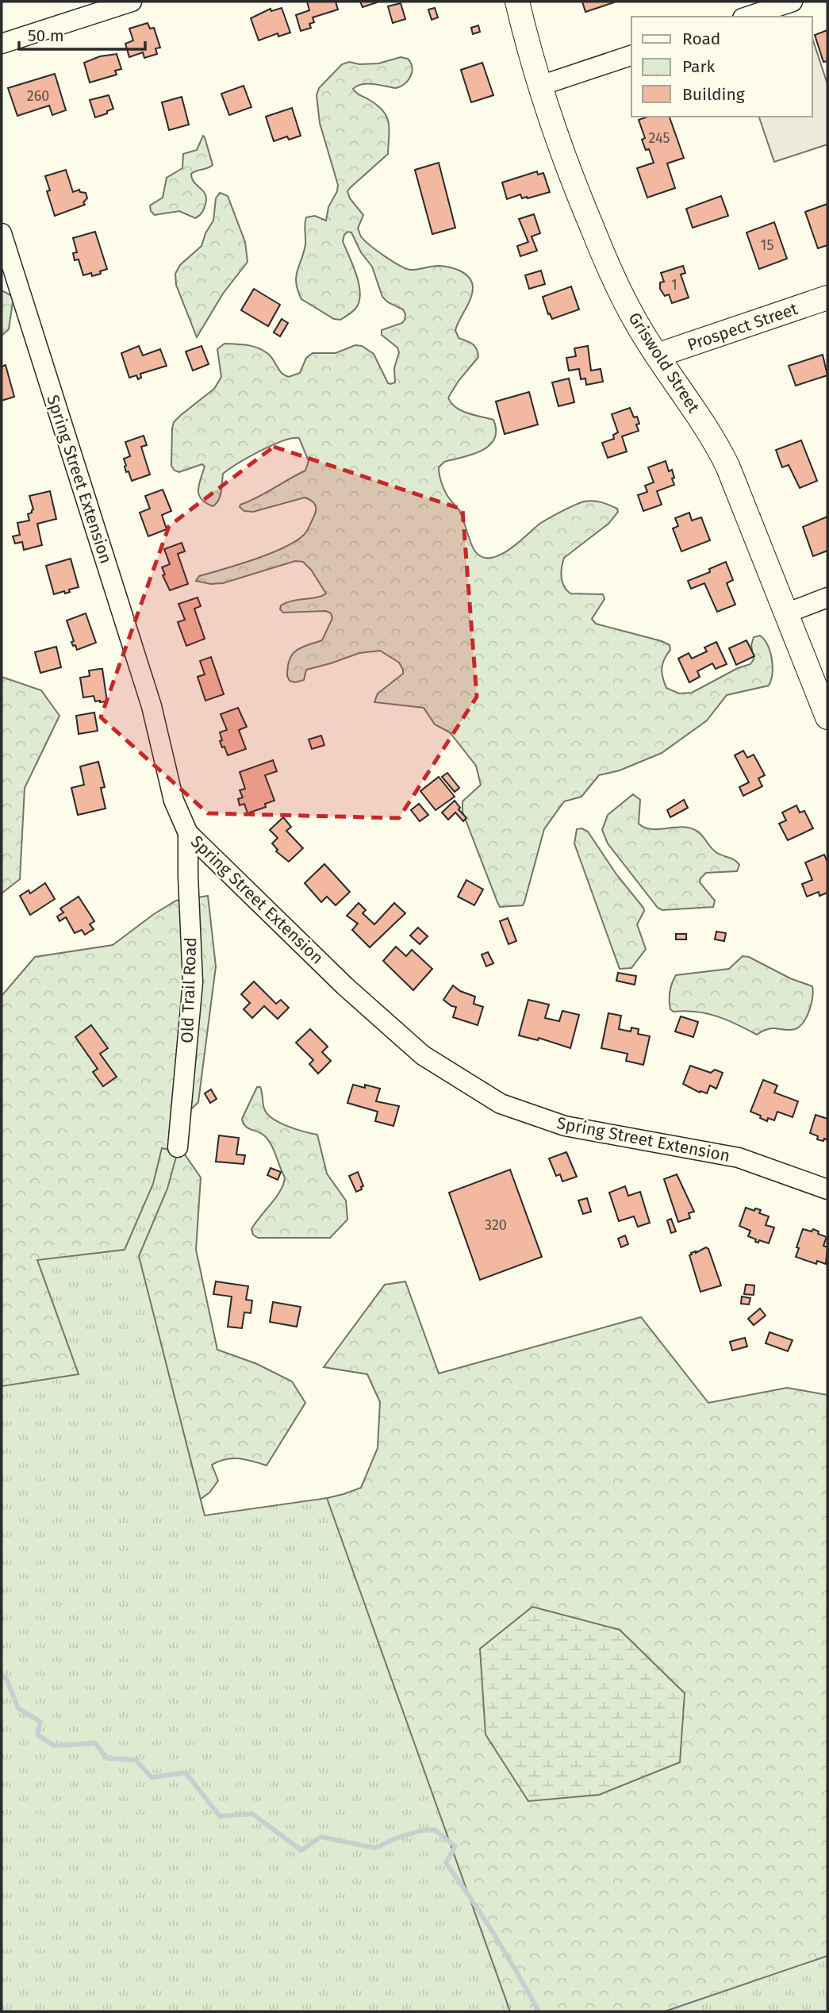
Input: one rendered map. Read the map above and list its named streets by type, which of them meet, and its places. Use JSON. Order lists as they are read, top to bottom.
{
  "streets": {
    "main road": ["Prospect Street", "Griswold Street"],
    "street": ["Spring Street Extension", "Old Trail Road"]
  },
  "crossings": [
    ["Prospect Street", "Griswold Street"],
    ["Spring Street Extension", "Old Trail Road"]
  ],
  "house_numbers": [
    "260",
    "245",
    "15",
    "1",
    "320"
  ],
  "legend": ["Road", "Park", "Building"],
  "scale_bar": "50 m"
}
